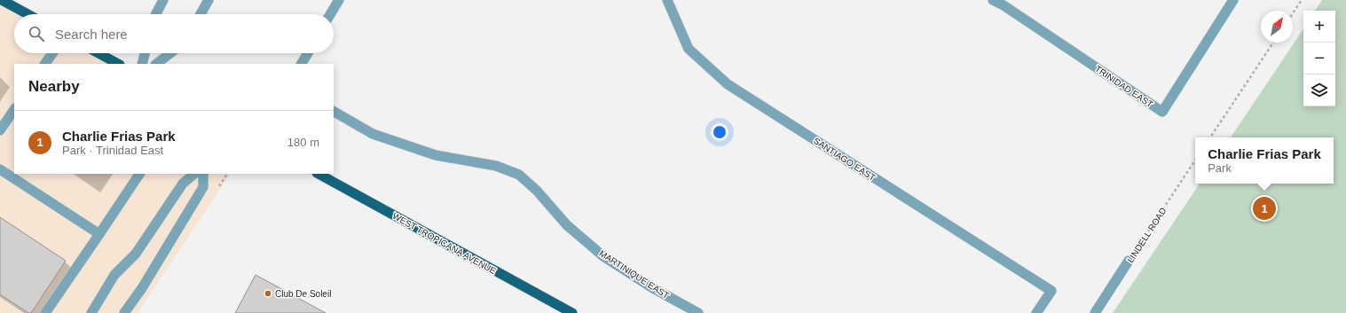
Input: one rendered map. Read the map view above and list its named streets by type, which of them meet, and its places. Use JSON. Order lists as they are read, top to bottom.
{
  "streets": {
    "main road": ["WEST TROPICANA AVENUE"],
    "street": [
      "TRINIDAD EAST",
      "SANTIAGO EAST",
      "LINDELL ROAD",
      "MARTINIQUE EAST"
    ]
  },
  "places": ["Club De Soleil"],
  "north": "top right",
  "page": {
    "map_buttons": ["+", "−"],
    "search": "Search here",
    "heading": "Nearby",
    "list": [
      {
        "mark": "1",
        "name": "Charlie Frias Park",
        "note": "Park · Trinidad East",
        "value": "180 m"
      }
    ],
    "popup": ["Charlie Frias Park", "Park"],
    "pins": "1"
  }
}
